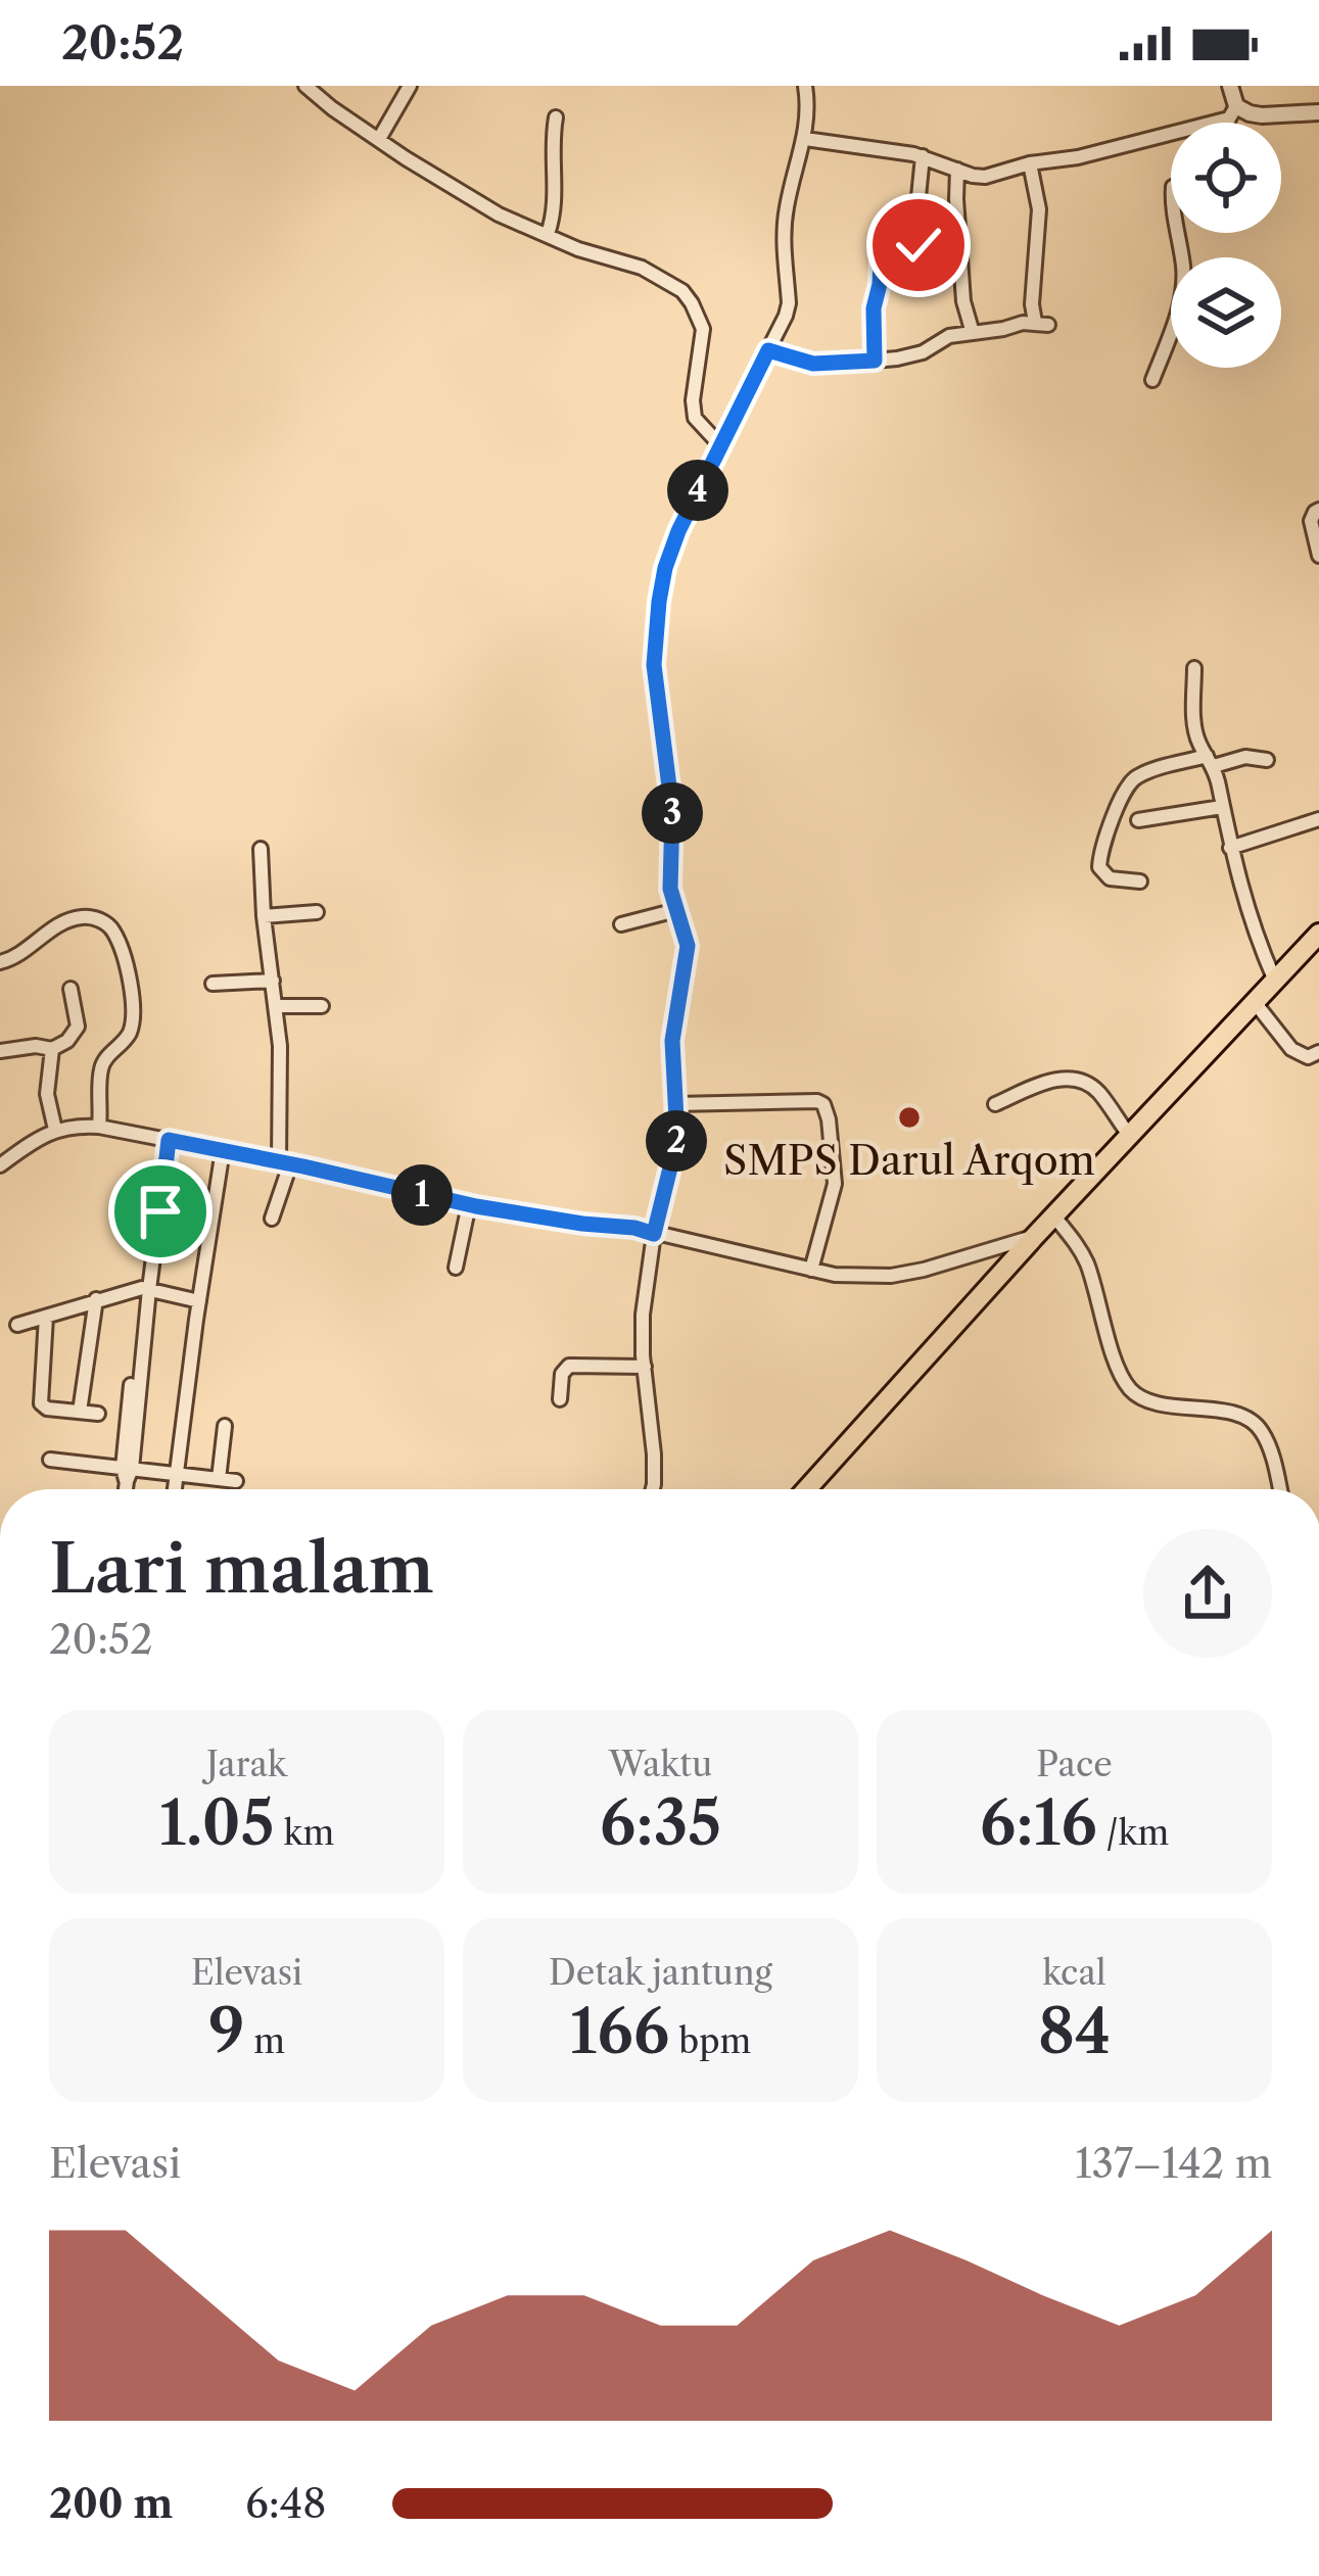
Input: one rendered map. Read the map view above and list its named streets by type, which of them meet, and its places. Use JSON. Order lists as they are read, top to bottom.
{
  "places": ["SMPS Darul Arqom"],
  "page": {
    "status": "20:52",
    "pins": [
      "4",
      "3",
      "2",
      "1"
    ],
    "heading": ["Lari malam", "20:52"],
    "stats": [
      ["Jarak", "1.05 km"],
      ["Waktu", "6:35"],
      ["Pace", "6:16 /km"],
      ["Elevasi", "9 m"],
      ["Detak jantung", "166 bpm"],
      ["kcal", "84"]
    ],
    "chart": ["Elevasi", "137–142 m"],
    "list": [
      {
        "name": "200 m",
        "note": "6:48"
      }
    ]
  }
}
